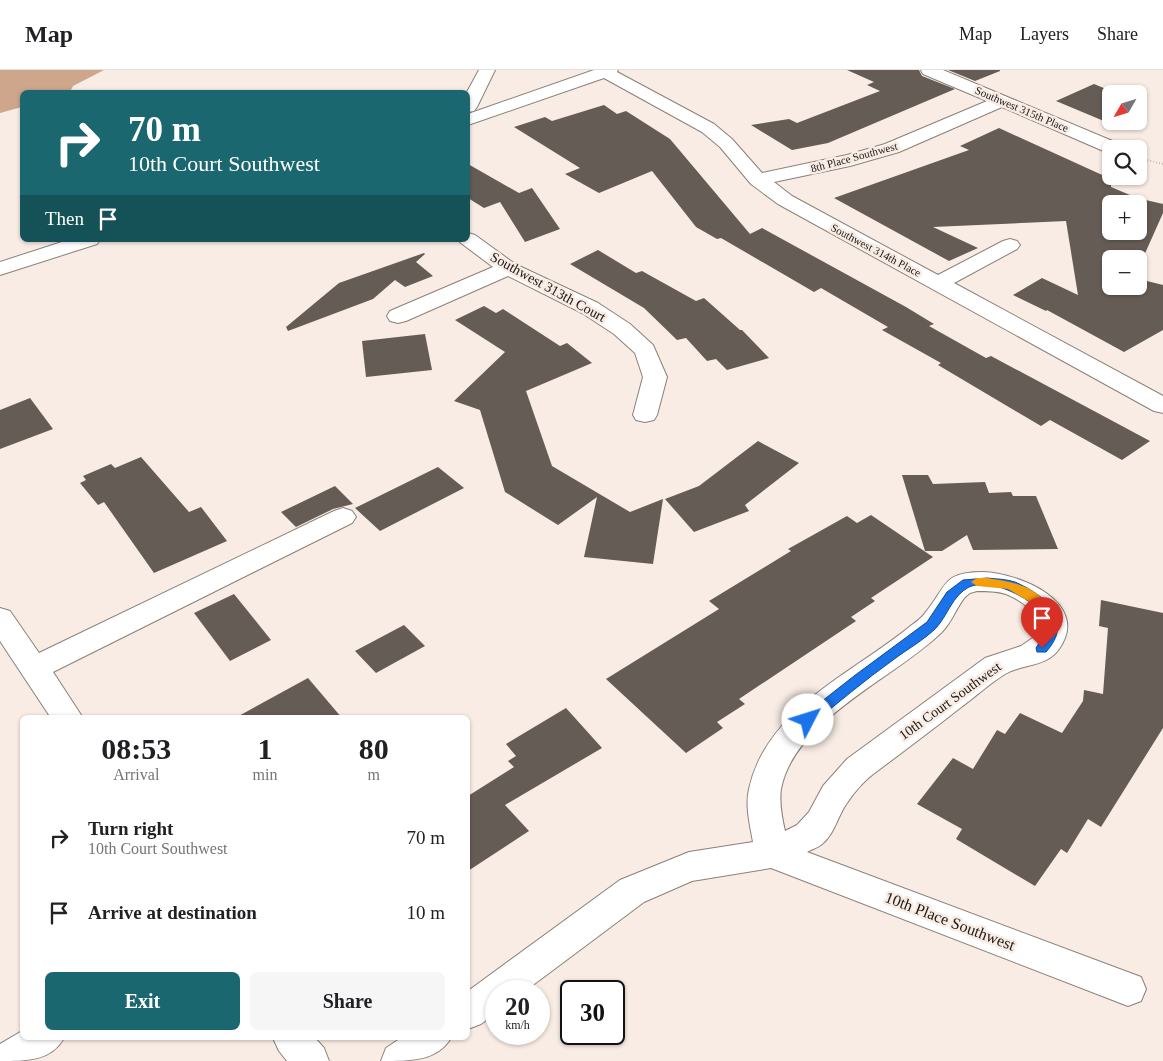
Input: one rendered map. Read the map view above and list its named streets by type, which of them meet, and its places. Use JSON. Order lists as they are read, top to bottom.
{
  "streets": {
    "street": [
      "Southwest 315th Place",
      "8th Place Southwest",
      "Southwest 314th Place",
      "Southwest 313th Court",
      "10th Court Southwest",
      "10th Place Southwest"
    ]
  },
  "crossings": [
    ["Southwest 315th Place", "8th Place Southwest"],
    ["8th Place Southwest", "Southwest 314th Place"],
    ["10th Court Southwest", "10th Place Southwest"]
  ],
  "north": "bottom left",
  "page": {
    "header": "Map",
    "nav": ["Map", "Layers", "Share"],
    "map_buttons": ["+", "−"],
    "turn": ["70 m", "10th Court Southwest"],
    "then": "Then",
    "eta": [
      "08:53",
      "Arrival",
      "1",
      "min",
      "80",
      "m"
    ],
    "list": [
      {
        "name": "Turn right",
        "note": "10th Court Southwest",
        "value": "70 m"
      },
      {
        "name": "Arrive at destination",
        "value": "10 m"
      }
    ],
    "buttons": ["Exit", "Share"],
    "speed": "20 km/h",
    "limit": "30"
  }
}
